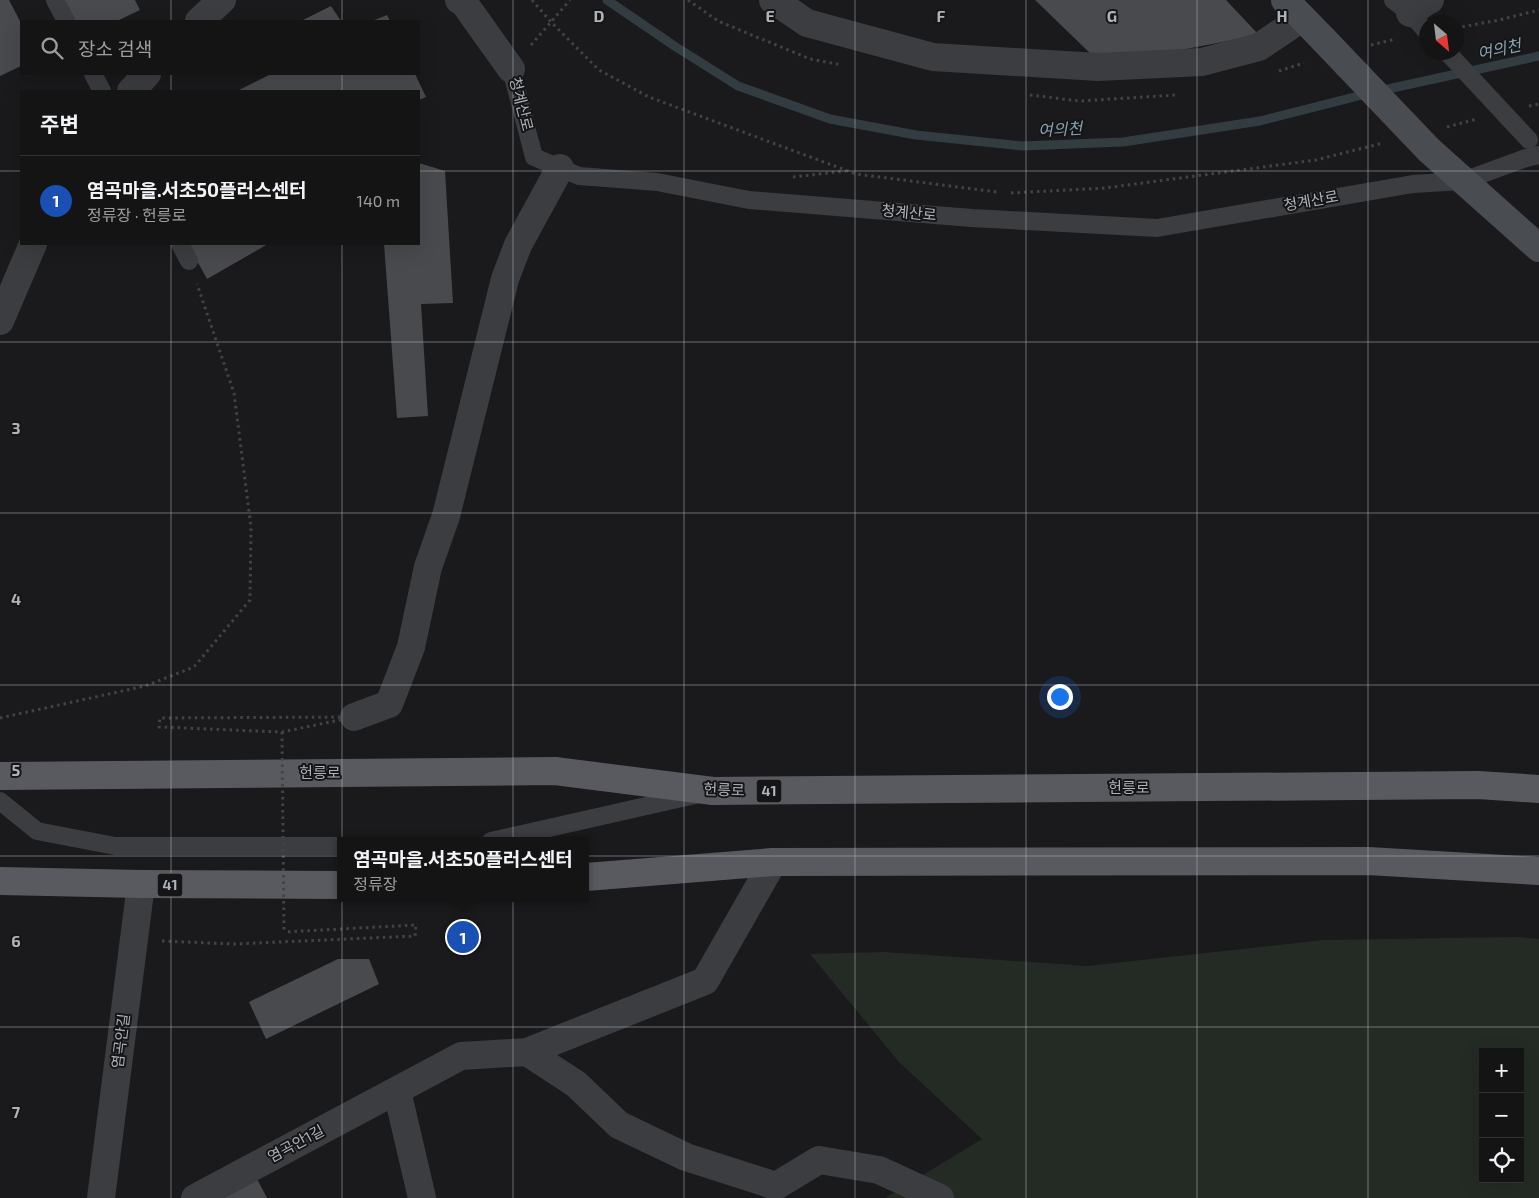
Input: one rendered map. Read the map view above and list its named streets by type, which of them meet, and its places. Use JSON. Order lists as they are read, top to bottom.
{
  "streets": {
    "main road": ["헌릉로", "41"],
    "street": ["청계산로", "염곡안길", "염곡안1길"]
  },
  "crossings": [
    ["41", "염곡안길"]
  ],
  "water": ["여의천"],
  "north": "bottom right",
  "page": {
    "search": "장소 검색",
    "heading": "주변",
    "list": [
      {
        "mark": "1",
        "name": "염곡마을.서초50플러스센터",
        "note": "정류장 · 헌릉로",
        "value": "140 m"
      }
    ],
    "popup": ["염곡마을.서초50플러스센터", "정류장"],
    "pins": "1",
    "map_buttons": ["+", "−"]
  },
  "grid": {
    "columns": [
      "D",
      "E",
      "F",
      "G",
      "H"
    ],
    "rows": [
      "3",
      "4",
      "5",
      "6",
      "7"
    ]
  }
}
